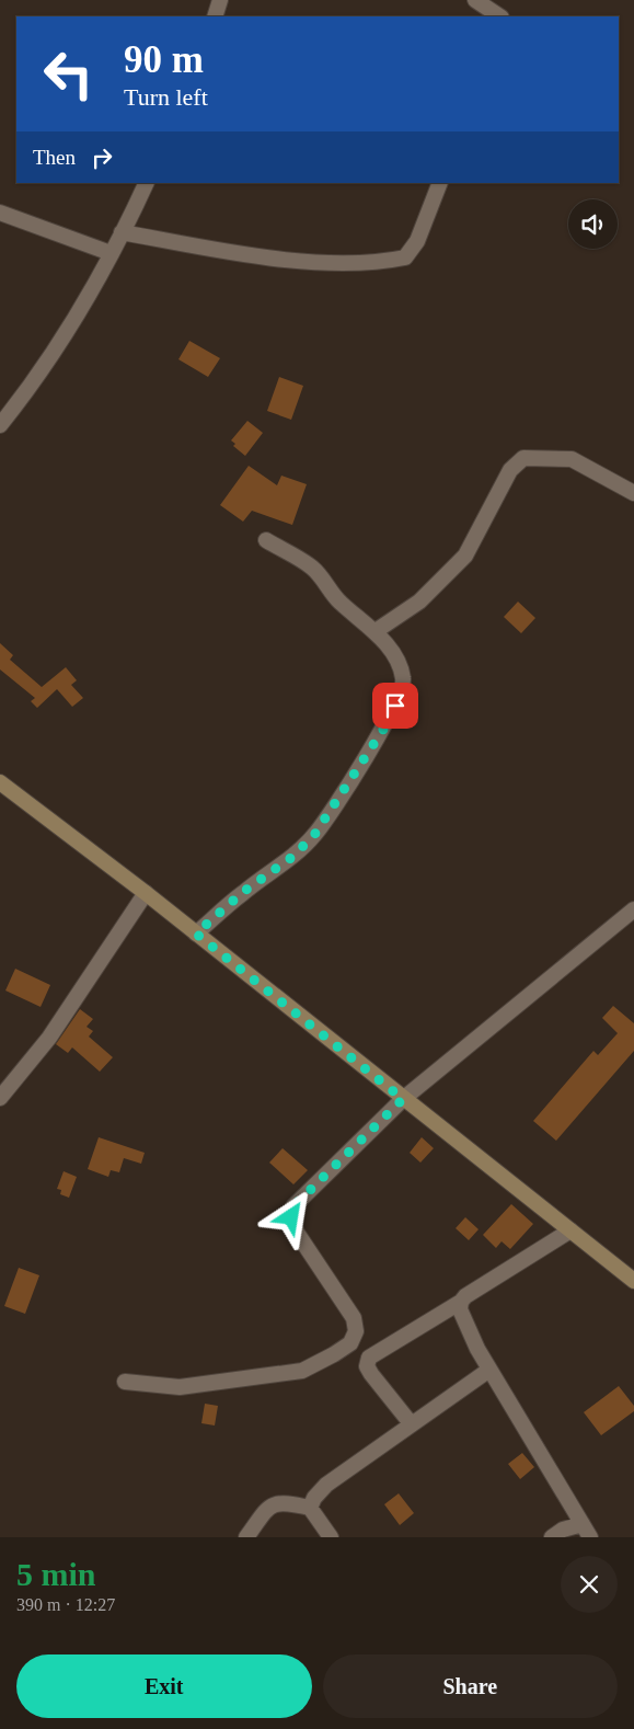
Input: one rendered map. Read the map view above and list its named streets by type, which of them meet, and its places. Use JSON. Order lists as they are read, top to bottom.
{
  "page": {
    "turn": ["90 m", "Turn left"],
    "then": "Then",
    "heading": ["5 min", "390 m · 12:27"],
    "buttons": ["Exit", "Share"]
  }
}
